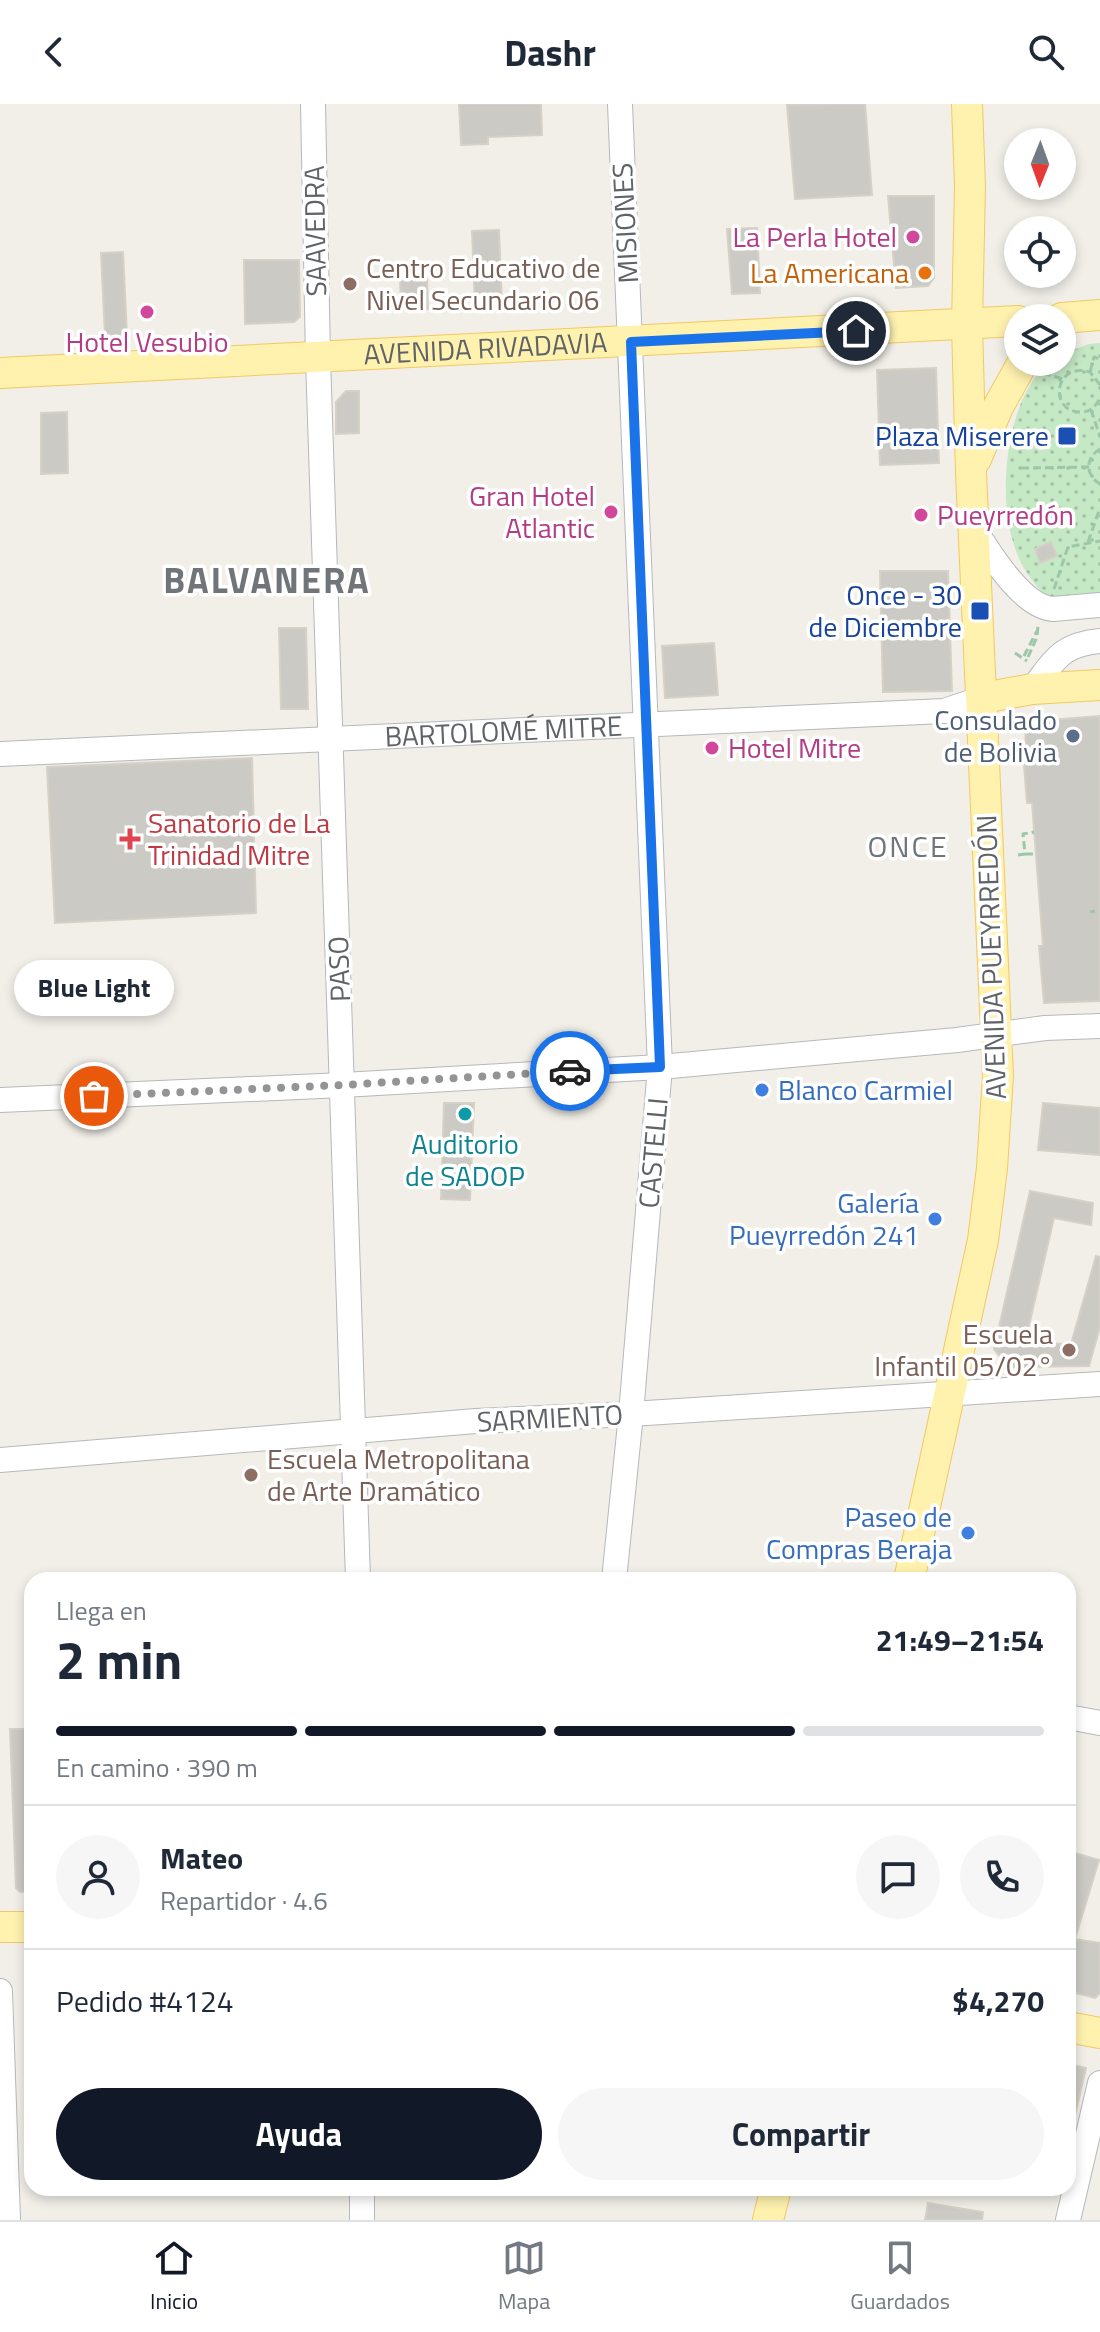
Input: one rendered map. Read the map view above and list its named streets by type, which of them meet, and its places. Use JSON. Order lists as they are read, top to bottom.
{
  "streets": {
    "main road": ["AVENIDA RIVADAVIA", "BARTOLOMÉ MITRE", "AVENIDA PUEYRREDÓN"],
    "street": [
      "MISIONES",
      "SAAVEDRA",
      "PASO",
      "CASTELLI",
      "SARMIENTO"
    ]
  },
  "crossings": [
    ["MISIONES", "AVENIDA RIVADAVIA"],
    ["MISIONES", "CASTELLI"],
    ["SAAVEDRA", "AVENIDA RIVADAVIA"],
    ["SAAVEDRA", "PASO"],
    ["AVENIDA RIVADAVIA", "AVENIDA PUEYRREDÓN"],
    ["AVENIDA RIVADAVIA", "PASO"],
    ["AVENIDA RIVADAVIA", "CASTELLI"],
    ["BARTOLOMÉ MITRE", "AVENIDA PUEYRREDÓN"],
    ["BARTOLOMÉ MITRE", "PASO"],
    ["BARTOLOMÉ MITRE", "CASTELLI"],
    ["AVENIDA PUEYRREDÓN", "SARMIENTO"],
    ["PASO", "SARMIENTO"],
    ["CASTELLI", "SARMIENTO"]
  ],
  "districts": ["BALVANERA", "ONCE"],
  "places": {
    "other": [
      "La Perla Hotel",
      "La Americana",
      "Centro Educativo de Nivel Secundario 06",
      "Hotel Vesubio",
      "Gran Hotel Atlantic",
      "Pueyrredón",
      "Consulado de Bolivia",
      "Hotel Mitre",
      "Blanco Carmiel",
      "Blue Light",
      "Auditorio de SADOP",
      "Galería Pueyrredón 241",
      "Escuela Infantil 05/02°",
      "Escuela Metropolitana de Arte Dramático",
      "Paseo de Compras Beraja"
    ],
    "transit": ["Plaza Miserere", "Once - 30 de Diciembre"],
    "health": ["Sanatorio de La Trinidad Mitre"]
  },
  "north": "bottom",
  "page": {
    "header": "Dashr",
    "bubble": "Blue Light",
    "heading": ["2 min", "Llega en", "21:49–21:54"],
    "panel": [
      "Mateo",
      "Repartidor · 4.6",
      "Pedido #4124",
      "$4,270"
    ],
    "bar": "En camino · 390 m",
    "buttons": ["Ayuda", "Compartir"],
    "tabs": ["Inicio", "Mapa", "Guardados"]
  }
}
